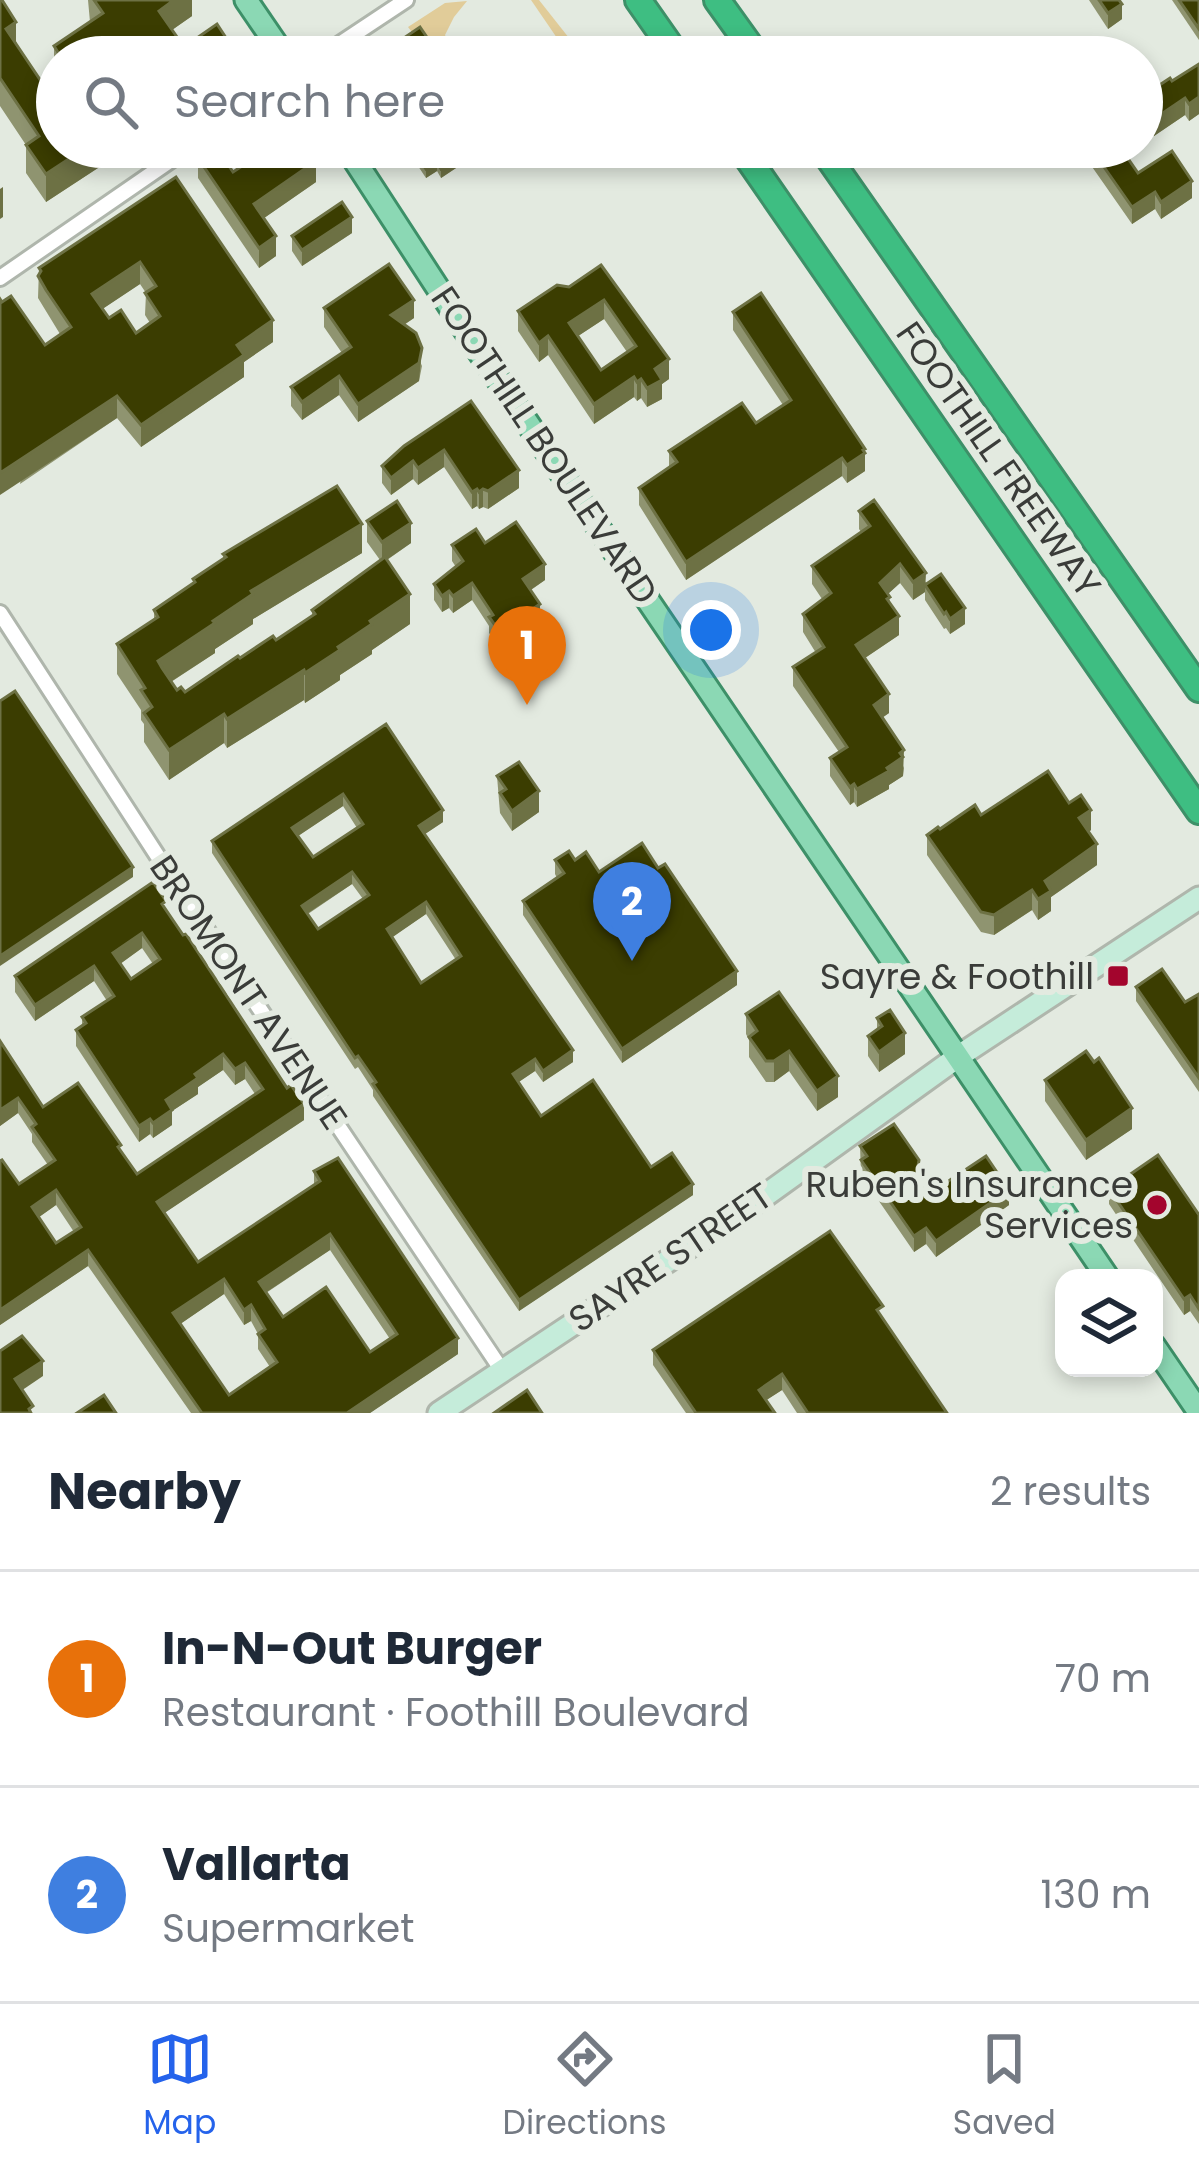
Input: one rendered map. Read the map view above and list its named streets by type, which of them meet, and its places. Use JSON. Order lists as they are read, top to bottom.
{
  "streets": {
    "highway": ["FOOTHILL FREEWAY"],
    "main road": ["FOOTHILL BOULEVARD"],
    "street": ["BROMONT AVENUE", "SAYRE STREET"]
  },
  "crossings": [
    ["FOOTHILL BOULEVARD", "SAYRE STREET"],
    ["BROMONT AVENUE", "SAYRE STREET"]
  ],
  "places": {
    "transit": ["Sayre & Foothill"],
    "other": ["Ruben's Insurance Services"]
  },
  "page": {
    "search": "Search here",
    "pins": ["1", "2"],
    "heading": ["Nearby", "2 results"],
    "list": [
      {
        "mark": "1",
        "name": "In-N-Out Burger",
        "note": "Restaurant · Foothill Boulevard",
        "value": "70 m"
      },
      {
        "mark": "2",
        "name": "Vallarta",
        "note": "Supermarket",
        "value": "130 m"
      }
    ],
    "nav": ["Map", "Directions", "Saved"]
  }
}
